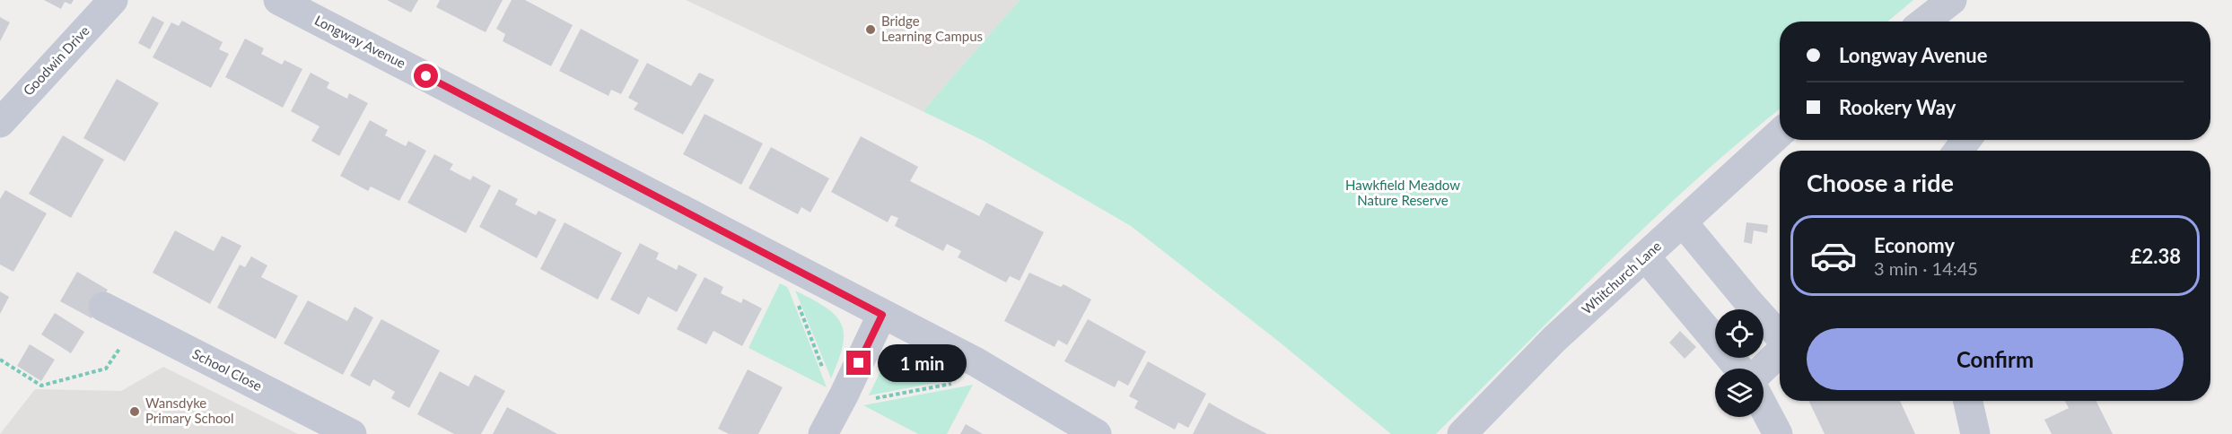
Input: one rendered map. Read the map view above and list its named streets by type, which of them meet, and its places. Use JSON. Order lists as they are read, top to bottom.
{
  "streets": {
    "street": [
      "Longway Avenue",
      "Goodwin Drive",
      "Whitchurch Lane",
      "School Close"
    ]
  },
  "parks": ["Hawkfield Meadow Nature Reserve"],
  "places": ["Bridge Learning Campus", "Wansdyke Primary School"],
  "page": {
    "banner": ["Longway Avenue", "Rookery Way"],
    "heading": "Choose a ride",
    "list": [
      {
        "name": "Economy",
        "note": "3 min · 14:45",
        "value": "£2.38"
      }
    ],
    "buttons": "Confirm",
    "bubble": "1 min"
  }
}
